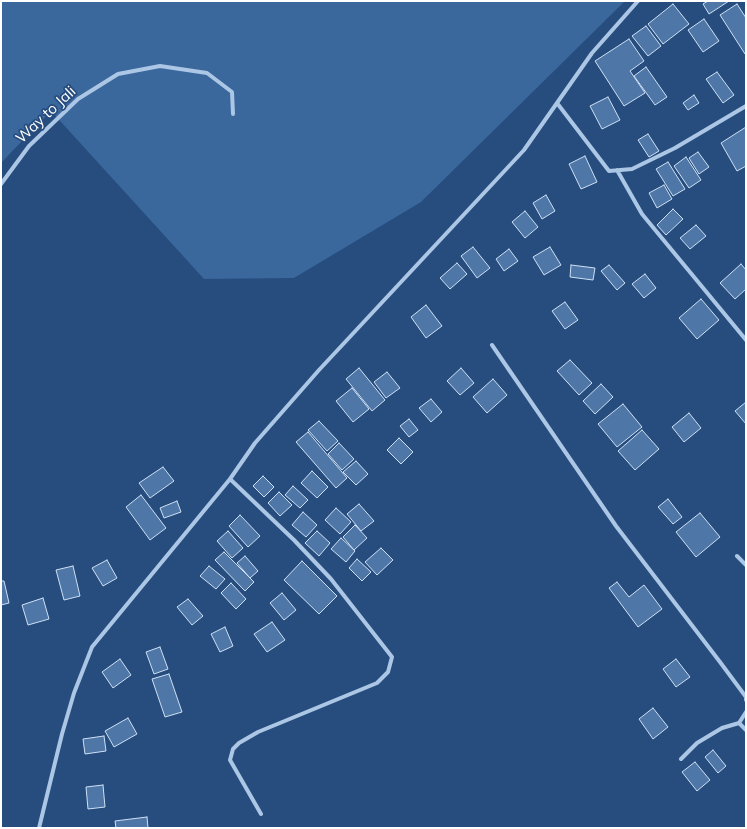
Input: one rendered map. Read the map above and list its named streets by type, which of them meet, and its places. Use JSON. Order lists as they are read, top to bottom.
{
  "streets": {
    "street": ["Way to Jali"]
  }
}
